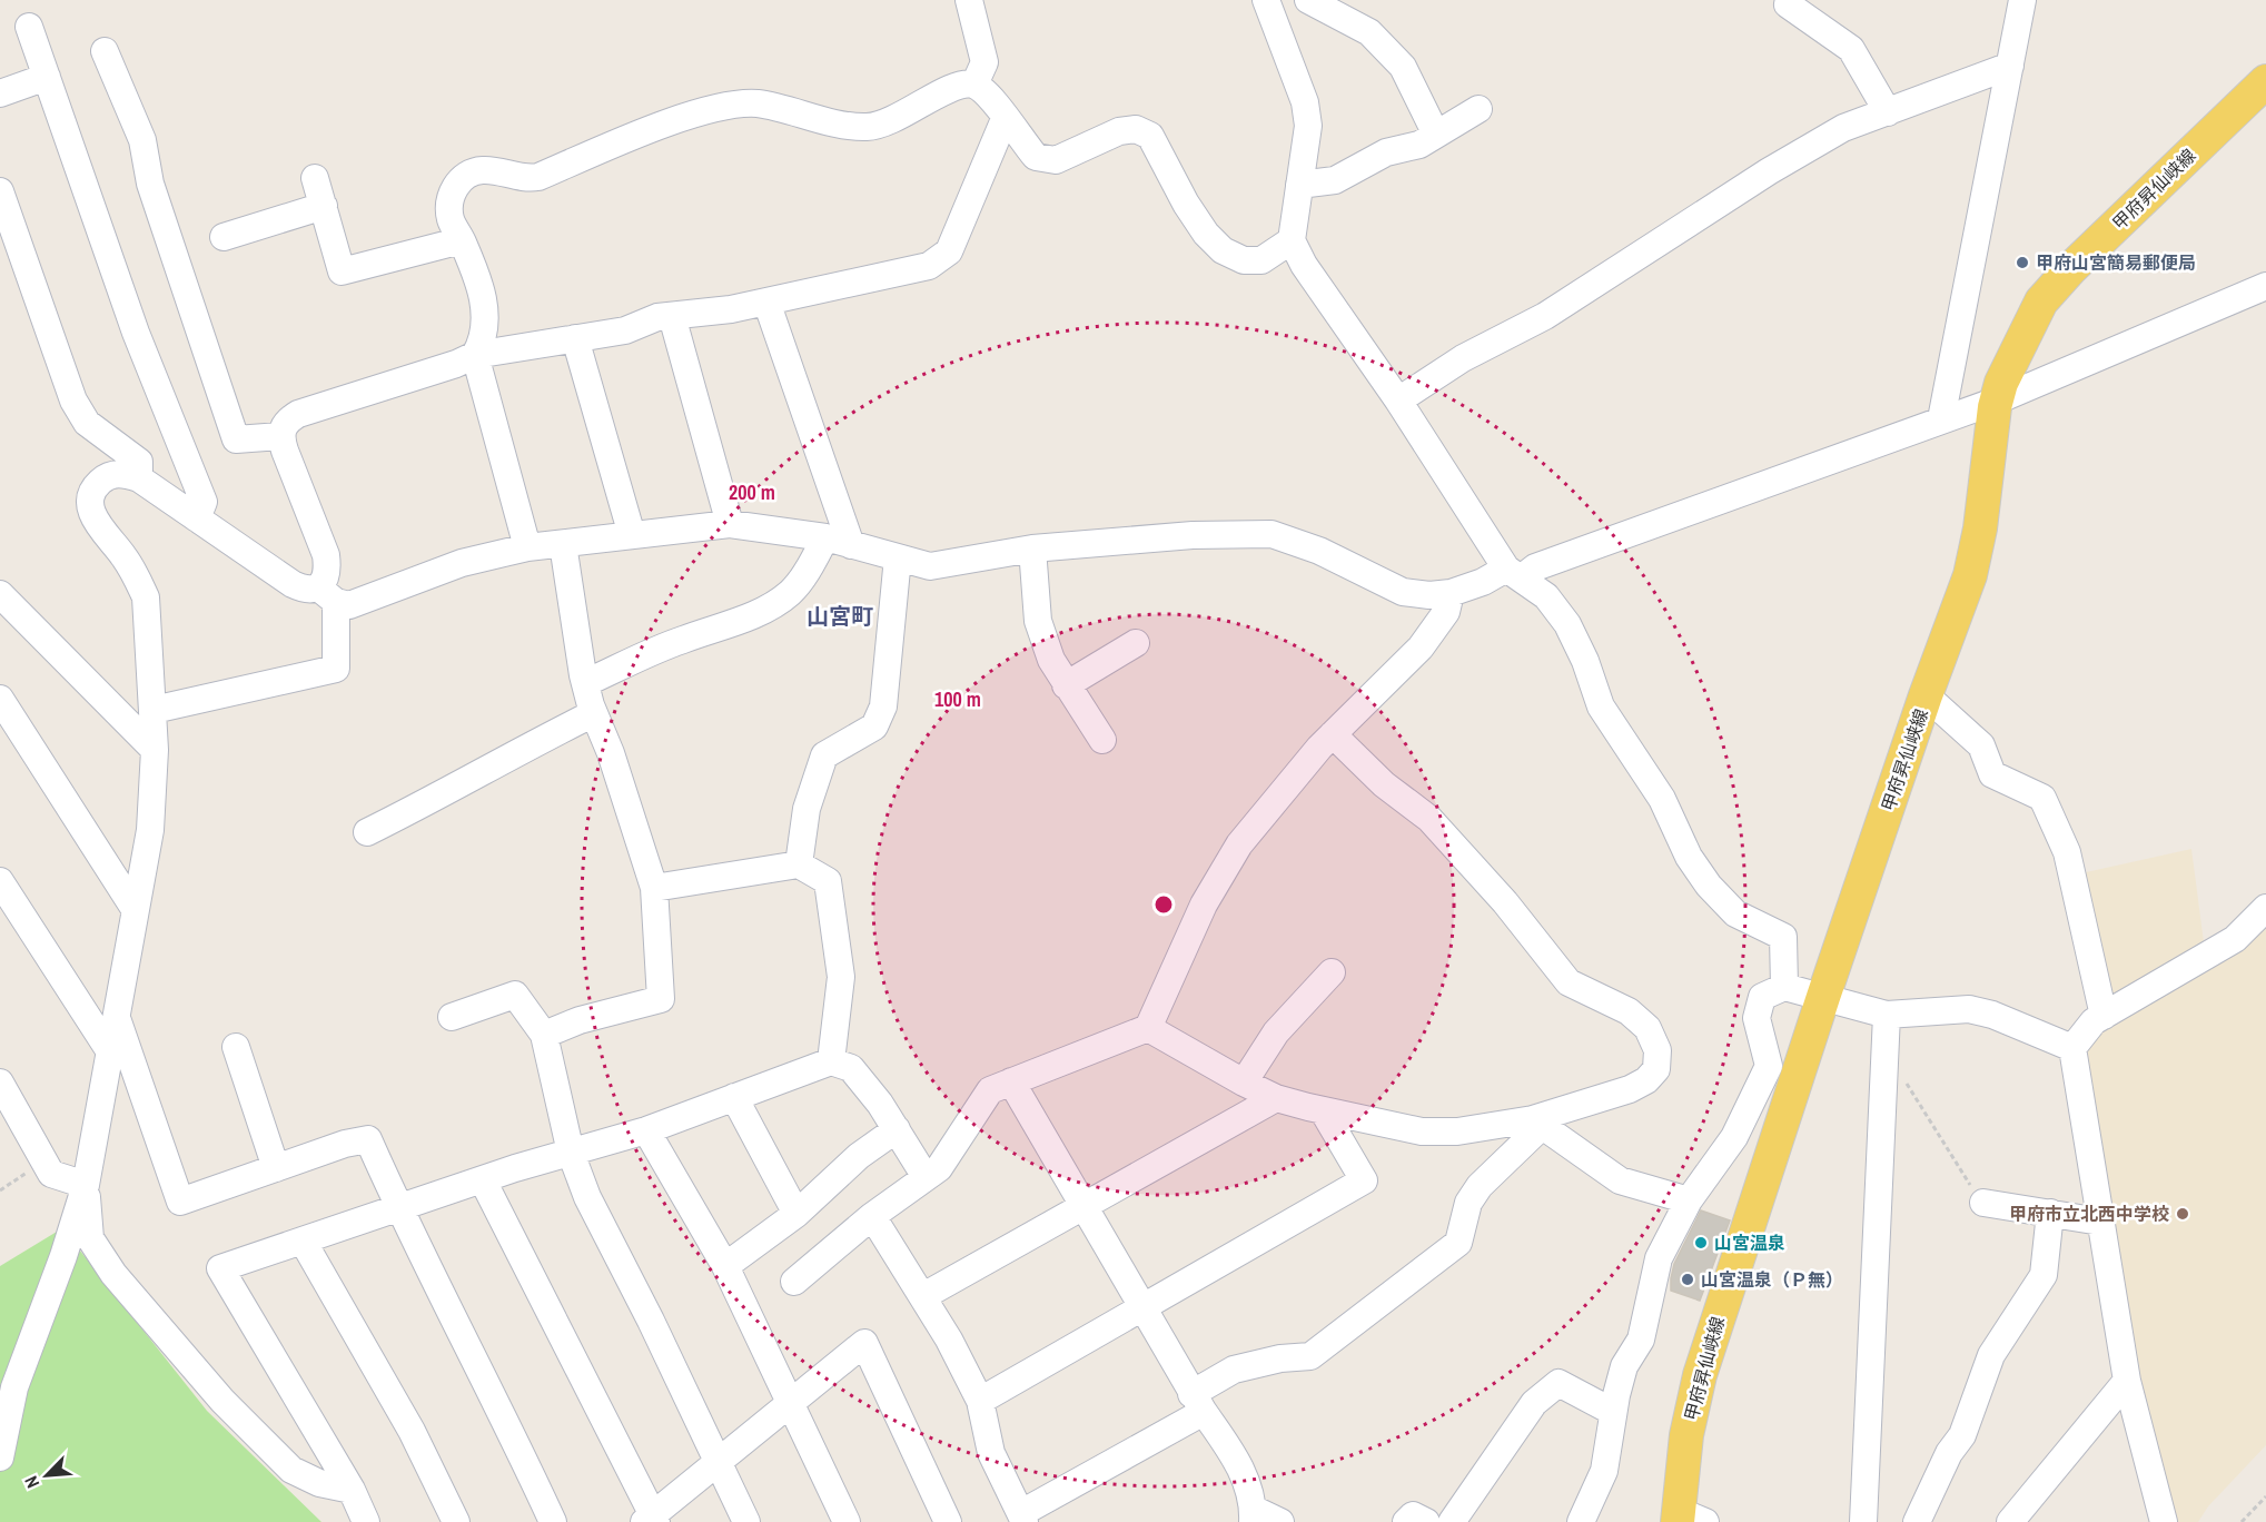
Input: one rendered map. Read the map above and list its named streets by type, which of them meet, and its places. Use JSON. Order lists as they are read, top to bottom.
{
  "streets": {
    "main road": ["甲府昇仙峡線"]
  },
  "districts": ["山宮町"],
  "places": [
    "甲府山宮簡易郵便局",
    "甲府市立北西中学校",
    "山宮温泉",
    "山宮温泉（Ｐ無）"
  ],
  "north": "bottom left",
  "rings": ["200 m", "100 m"]
}
